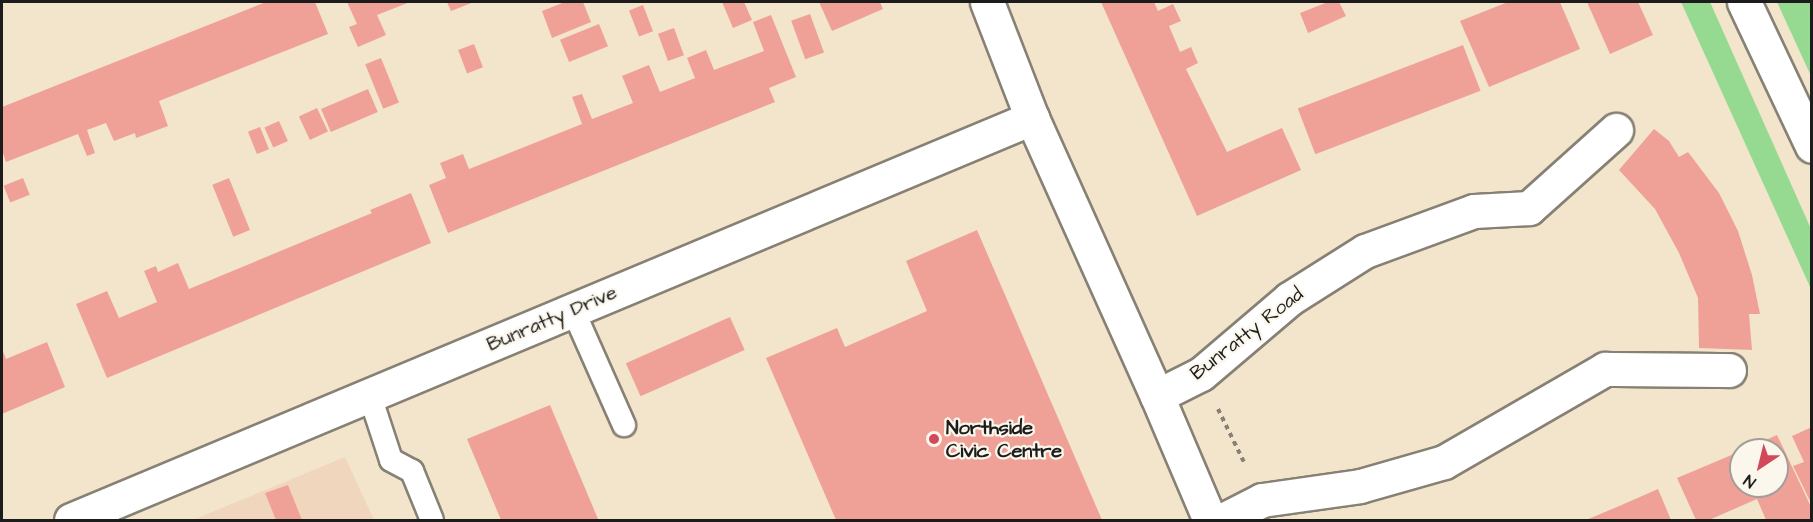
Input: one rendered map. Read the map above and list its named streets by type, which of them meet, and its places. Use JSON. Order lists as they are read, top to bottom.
{
  "streets": {
    "street": ["Bunratty Drive", "Bunratty Road"]
  },
  "places": ["Northside Civic Centre"],
  "north": "bottom left"
}
